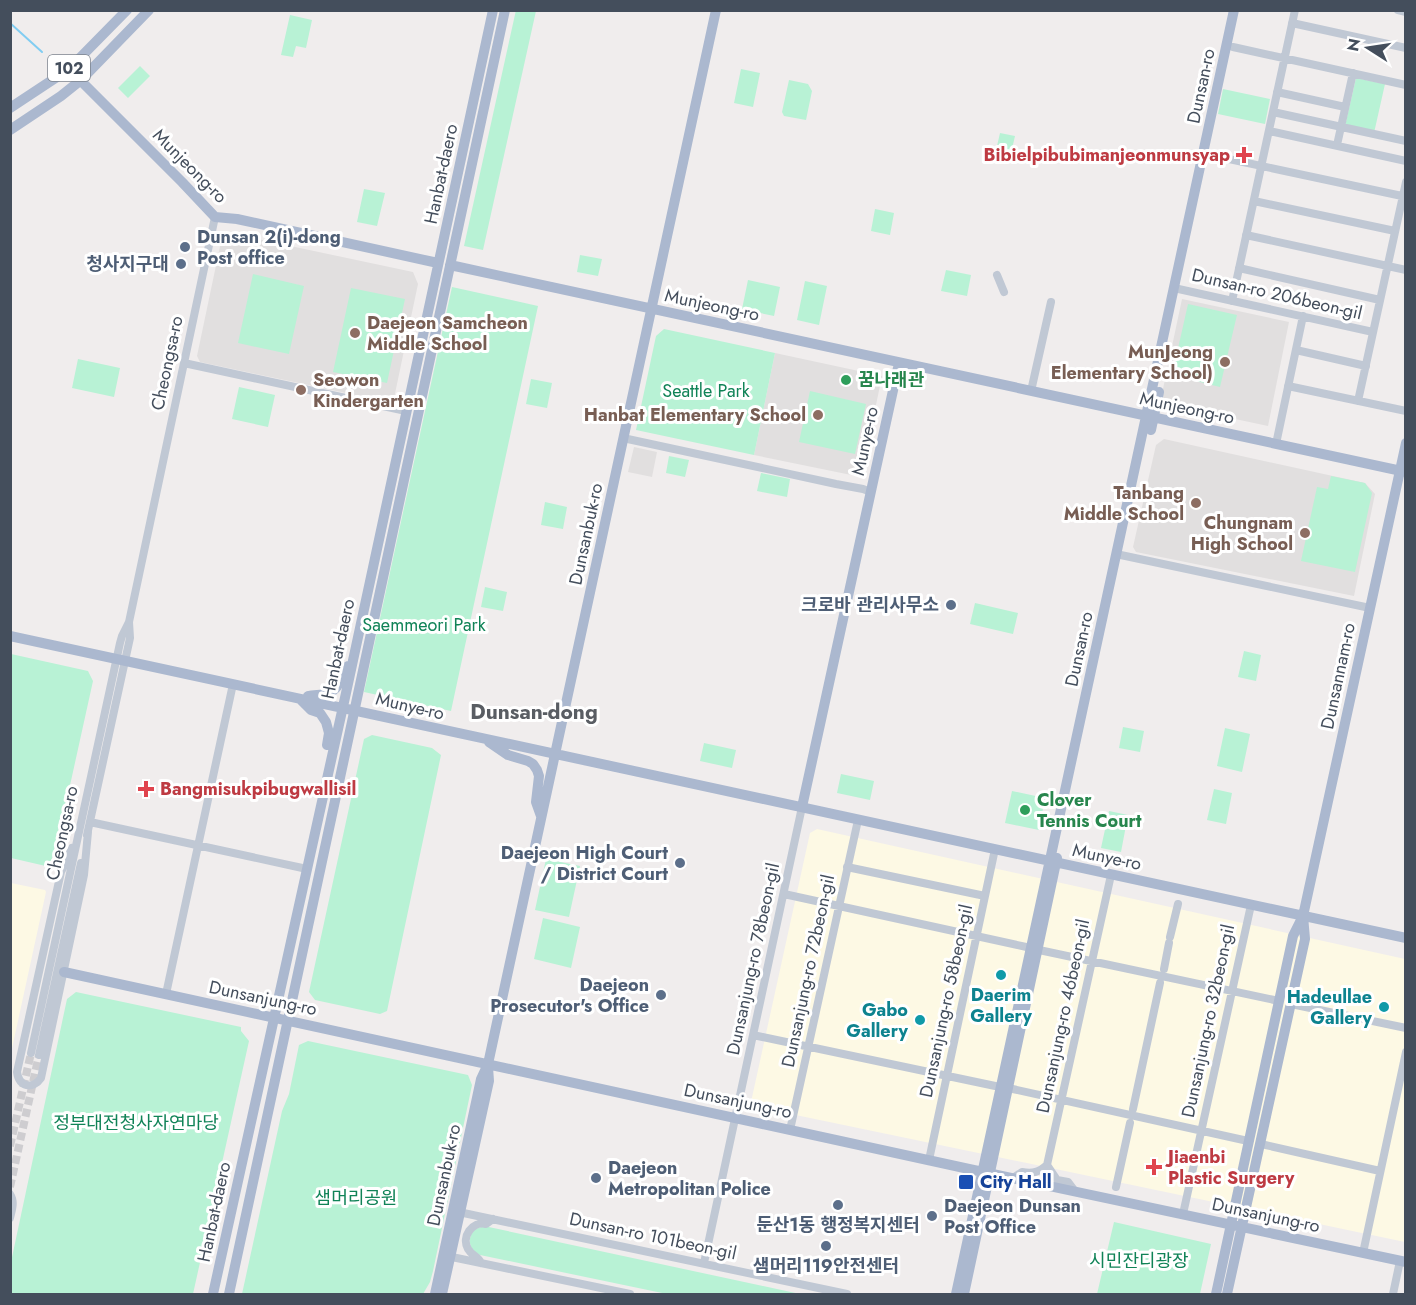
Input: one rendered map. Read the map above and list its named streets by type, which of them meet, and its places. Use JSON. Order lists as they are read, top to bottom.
{
  "streets": {
    "main road": [
      "102",
      "Dunsan-ro",
      "Munjeong-ro",
      "Hanbat-daero",
      "Munye-ro",
      "Dunsanbuk-ro",
      "Dunsannam-ro",
      "Dunsanjung-ro"
    ],
    "street": [
      "Dunsan-ro 206beon-gil",
      "Cheongsa-ro",
      "Dunsanjung-ro 78beon-gil",
      "Dunsanjung-ro 72beon-gil",
      "Dunsanjung-ro 58beon-gil",
      "Dunsanjung-ro 46beon-gil",
      "Dunsanjung-ro 32beon-gil",
      "Dunsan-ro 101beon-gil"
    ]
  },
  "crossings": [
    ["102", "Munjeong-ro"],
    ["Dunsan-ro", "Munjeong-ro"],
    ["Dunsan-ro", "Dunsan-ro 206beon-gil"],
    ["Dunsan-ro", "Munye-ro"],
    ["Dunsan-ro", "Dunsanjung-ro"],
    ["Munjeong-ro", "Hanbat-daero"],
    ["Munjeong-ro", "Cheongsa-ro"],
    ["Munjeong-ro", "Munye-ro"],
    ["Munjeong-ro", "Dunsanbuk-ro"],
    ["Munjeong-ro", "Dunsannam-ro"],
    ["Hanbat-daero", "Munye-ro"],
    ["Hanbat-daero", "Dunsanjung-ro"],
    ["Cheongsa-ro", "Munye-ro"],
    ["Munye-ro", "Dunsanbuk-ro"],
    ["Munye-ro", "Dunsannam-ro"],
    ["Munye-ro", "Dunsanjung-ro 78beon-gil"],
    ["Munye-ro", "Dunsanjung-ro 72beon-gil"],
    ["Munye-ro", "Dunsanjung-ro 58beon-gil"],
    ["Munye-ro", "Dunsanjung-ro 46beon-gil"],
    ["Munye-ro", "Dunsanjung-ro 32beon-gil"],
    ["Dunsanbuk-ro", "Dunsanjung-ro"],
    ["Dunsanbuk-ro", "Dunsan-ro 101beon-gil"],
    ["Dunsannam-ro", "Dunsanjung-ro"],
    ["Dunsanjung-ro 78beon-gil", "Dunsanjung-ro"],
    ["Dunsanjung-ro 78beon-gil", "Dunsan-ro 101beon-gil"],
    ["Dunsanjung-ro 72beon-gil", "Dunsanjung-ro"],
    ["Dunsanjung-ro", "Dunsanjung-ro 58beon-gil"],
    ["Dunsanjung-ro", "Dunsanjung-ro 32beon-gil"]
  ],
  "districts": ["Dunsan-dong"],
  "parks": [
    "Seattle Park",
    "Saemmeori Park",
    "정부대전청사자연마당",
    "샘머리공원",
    "시민잔디광장"
  ],
  "places": {
    "health": ["Bibielpibubimanjeonmunsyap", "Bangmisukpibugwallisil", "Jiaenbi Plastic Surgery"],
    "other": [
      "Dunsan 2(i)-dong Post office",
      "청사지구대",
      "Daejeon Samcheon Middle School",
      "MunJeong Elementary School)",
      "꿈나래관",
      "Seowon Kindergarten",
      "Hanbat Elementary School",
      "Tanbang Middle School",
      "Chungnam High School",
      "크로바 관리사무소",
      "Clover Tennis Court",
      "Daejeon High Court / District Court",
      "Daerim Gallery",
      "Daejeon Prosecutor's Office",
      "Hadeullae Gallery",
      "Gabo Gallery",
      "Daejeon Metropolitan Police",
      "둔산1동 행정복지센터",
      "Daejeon Dunsan Post Office",
      "샘머리119안전센터"
    ],
    "transit": ["City Hall"]
  },
  "north": "left"
}
